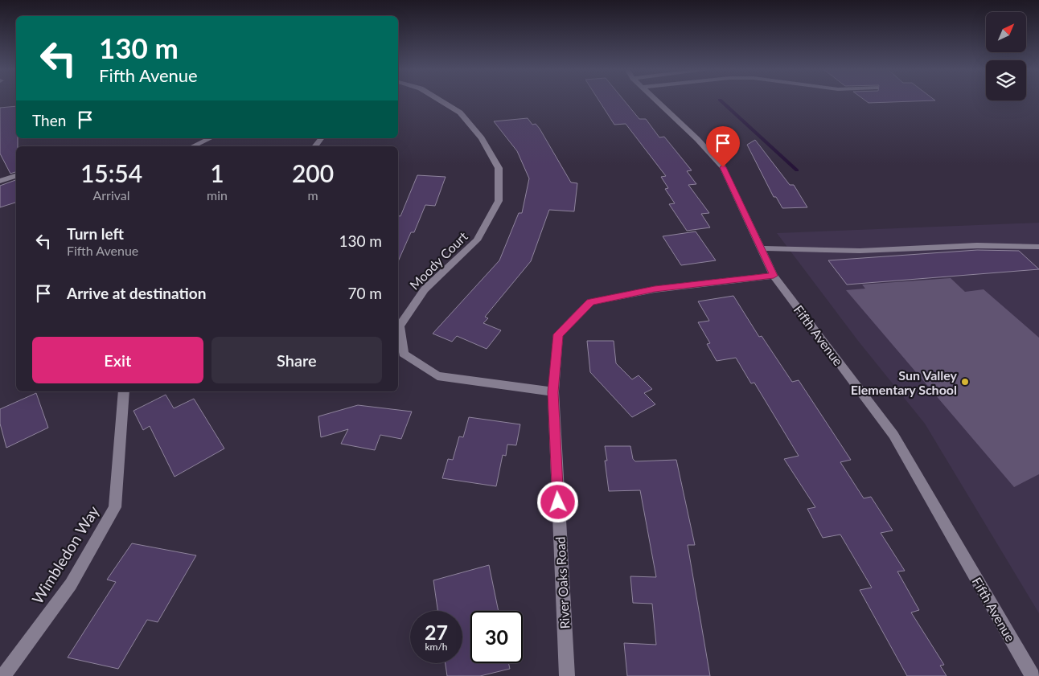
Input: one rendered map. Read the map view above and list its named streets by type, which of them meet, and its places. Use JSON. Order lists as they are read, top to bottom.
{
  "streets": {
    "street": [
      "Moody Court",
      "Fifth Avenue",
      "Wimbledon Way",
      "River Oaks Road"
    ]
  },
  "crossings": [
    ["Moody Court", "River Oaks Road"],
    ["Fifth Avenue", "River Oaks Road"]
  ],
  "places": ["Sun Valley Elementary School"],
  "north": "top right",
  "page": {
    "turn": ["130 m", "Fifth Avenue"],
    "then": "Then",
    "eta": [
      "15:54",
      "Arrival",
      "1",
      "min",
      "200",
      "m"
    ],
    "list": [
      {
        "name": "Turn left",
        "note": "Fifth Avenue",
        "value": "130 m"
      },
      {
        "name": "Arrive at destination",
        "value": "70 m"
      }
    ],
    "buttons": ["Exit", "Share"],
    "speed": "27 km/h",
    "limit": "30"
  }
}
